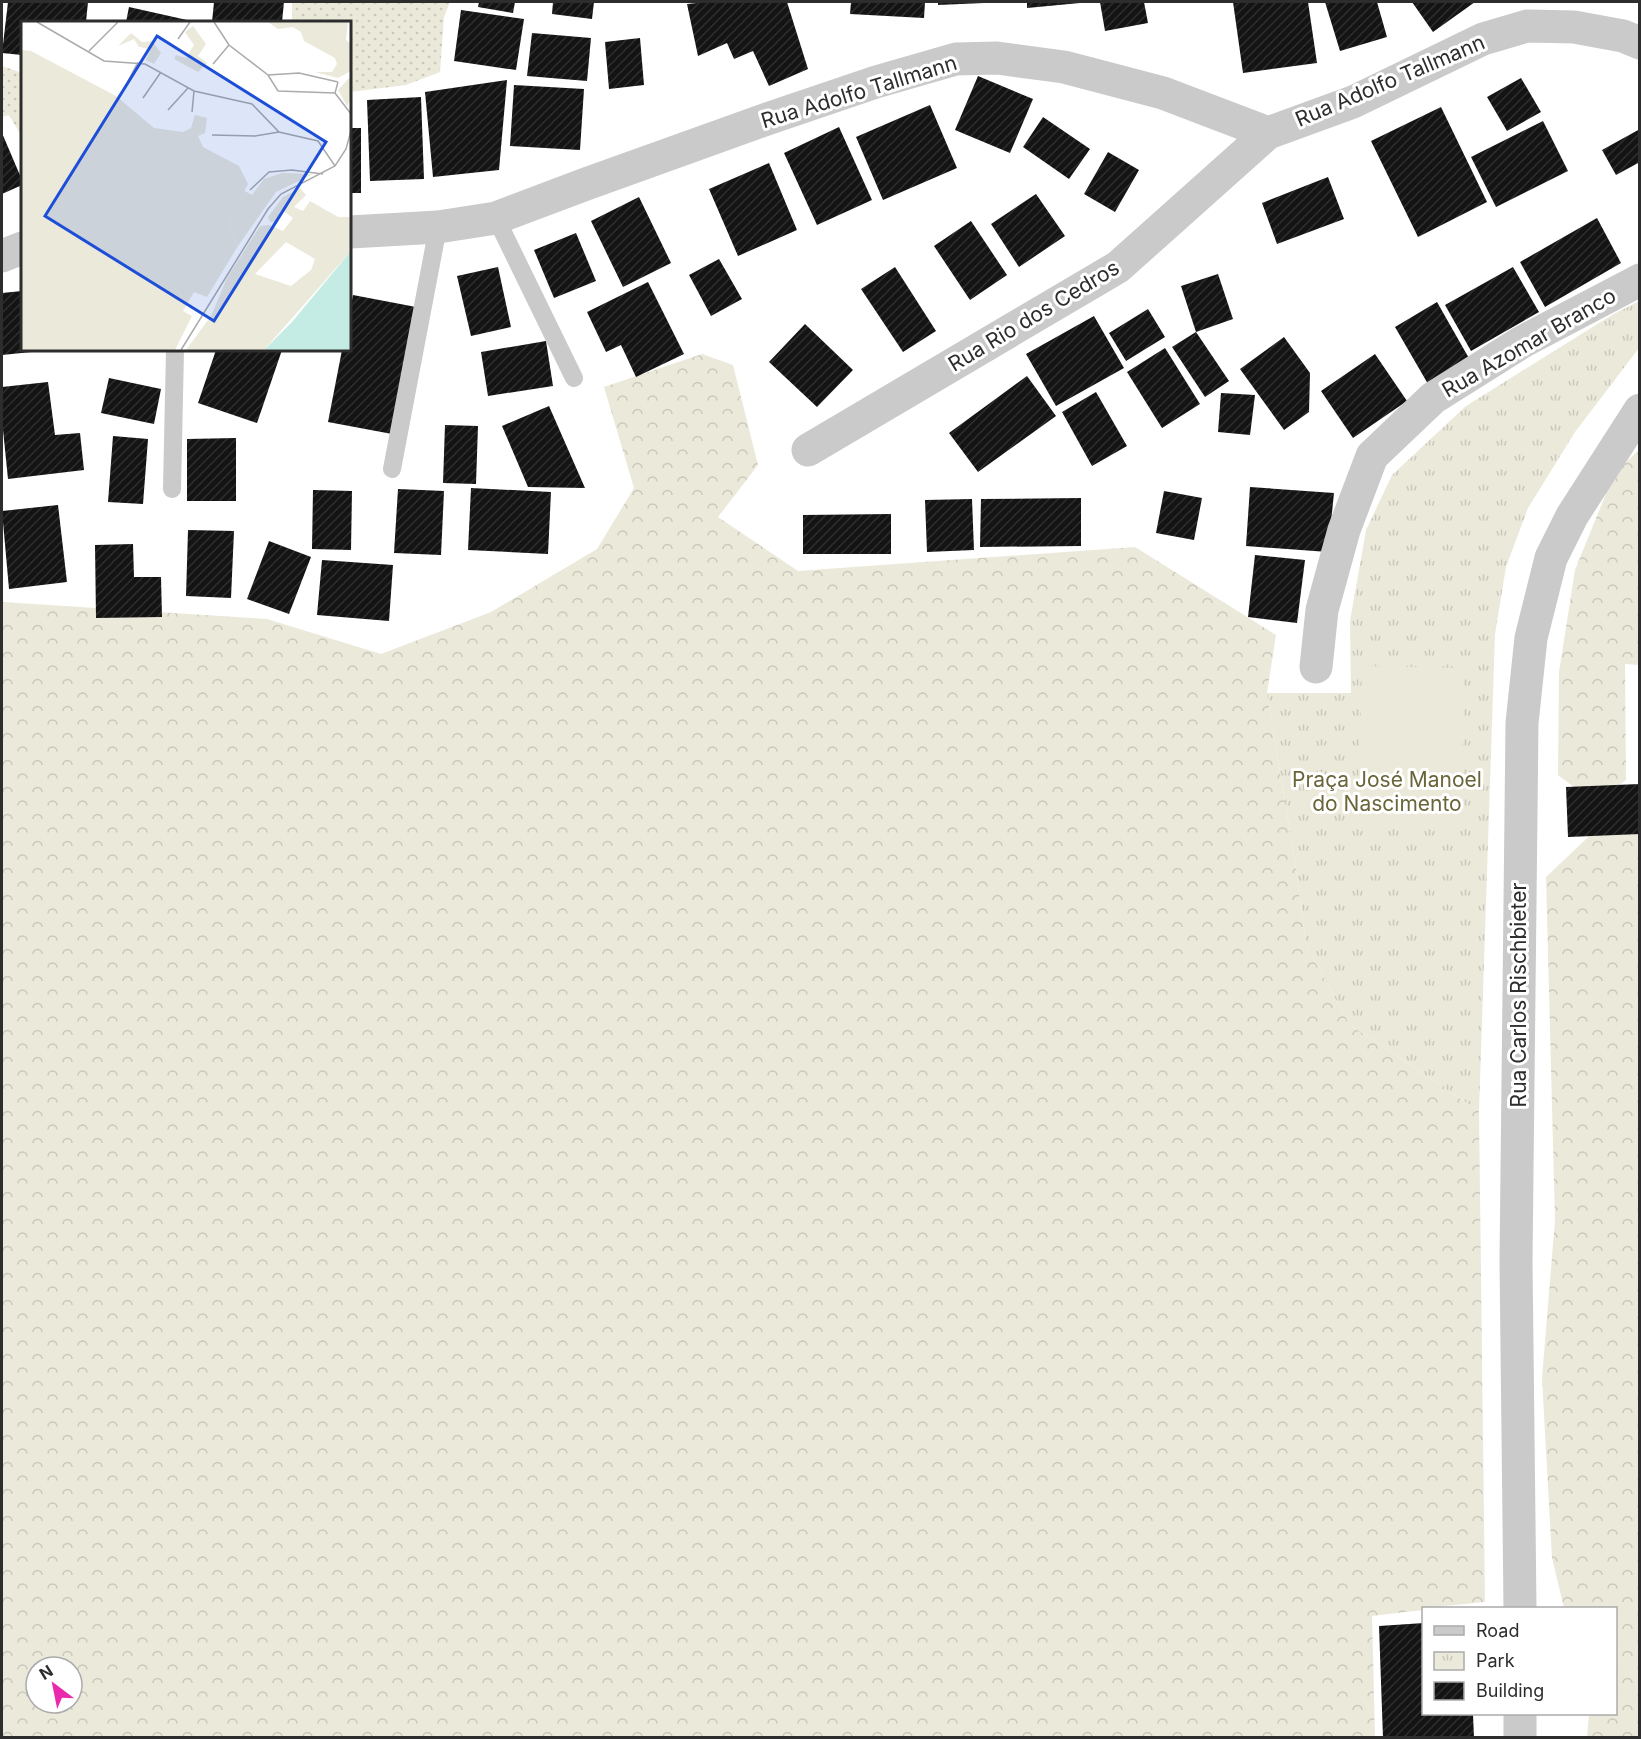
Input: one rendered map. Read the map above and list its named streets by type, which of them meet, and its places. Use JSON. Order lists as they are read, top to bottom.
{
  "streets": {
    "street": [
      "Rua Adolfo Tallmann",
      "Rua Rio dos Cedros",
      "Rua Azomar Branco",
      "Rua Carlos Rischbieter"
    ]
  },
  "crossings": [
    ["Rua Adolfo Tallmann", "Rua Rio dos Cedros"]
  ],
  "parks": ["Praça José Manoel do Nascimento"],
  "legend": ["Road", "Park", "Building"],
  "north": "top left"
}
